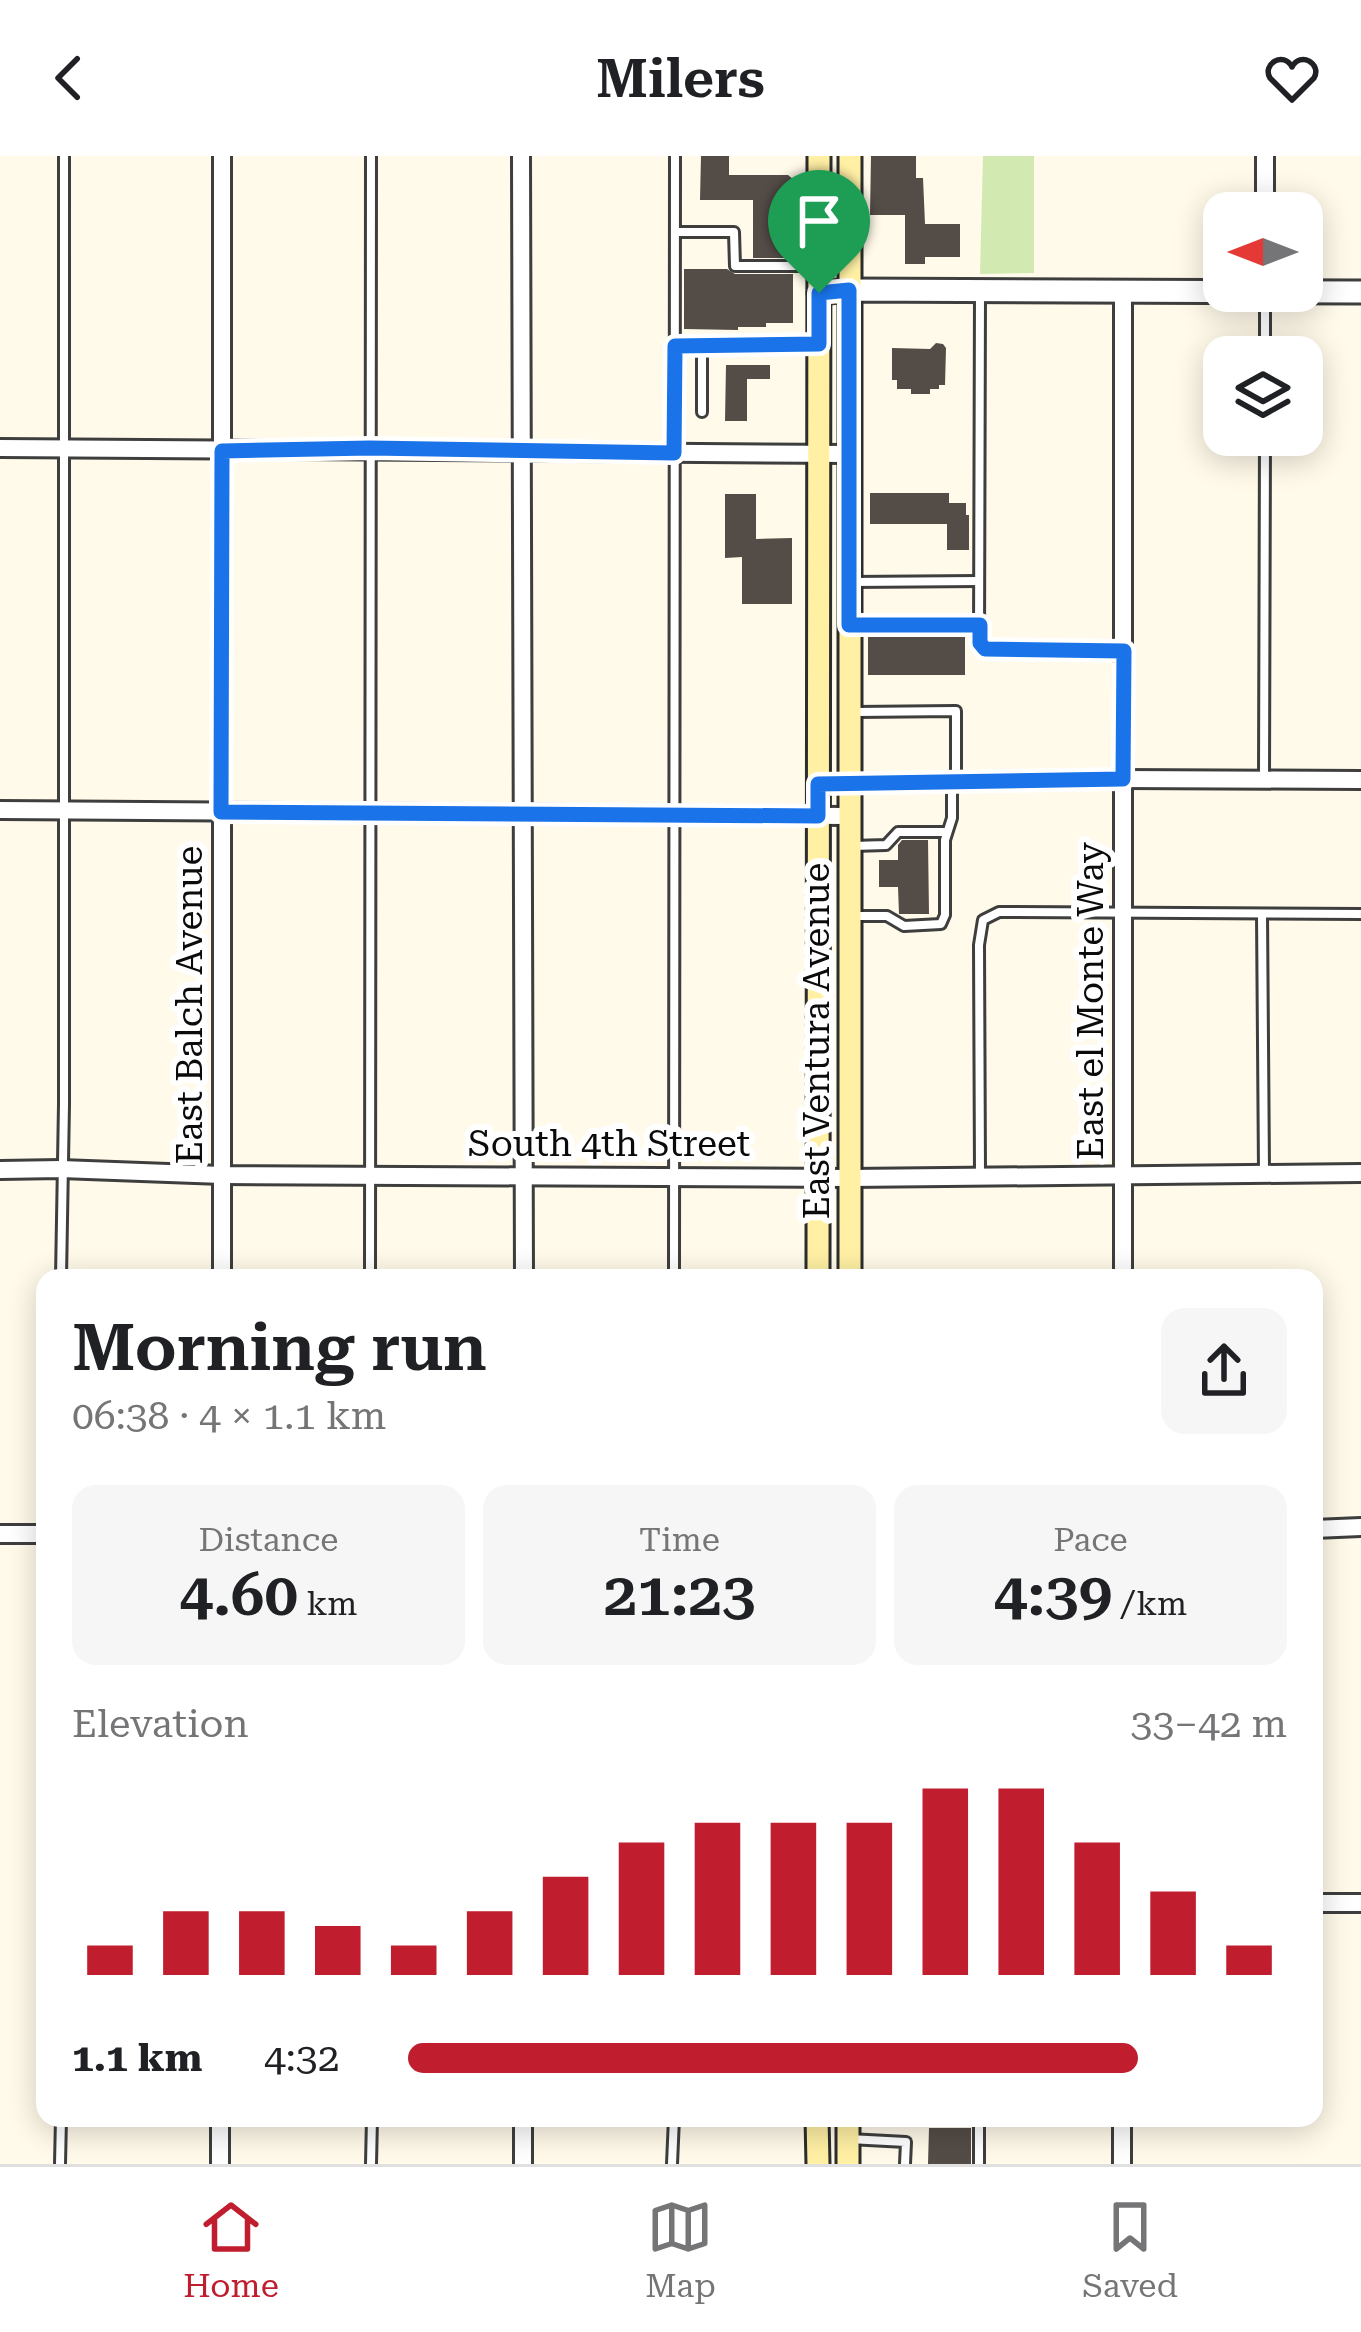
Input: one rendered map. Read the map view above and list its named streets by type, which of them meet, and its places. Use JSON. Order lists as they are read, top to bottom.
{
  "streets": {
    "main road": ["East Ventura Avenue"],
    "street": ["East el Monte Way", "East Balch Avenue", "South 4th Street"]
  },
  "crossings": [
    ["East el Monte Way", "South 4th Street"],
    ["East Balch Avenue", "South 4th Street"],
    ["East Ventura Avenue", "South 4th Street"]
  ],
  "north": "left",
  "page": {
    "header": "Milers",
    "heading": ["Morning run", "06:38 · 4 × 1.1 km"],
    "stats": [
      ["Distance", "4.60 km"],
      ["Time", "21:23"],
      ["Pace", "4:39 /km"]
    ],
    "chart": ["Elevation", "33–42 m"],
    "list": [
      {
        "name": "1.1 km",
        "note": "4:32"
      }
    ],
    "tabs": ["Home", "Map", "Saved"]
  }
}
